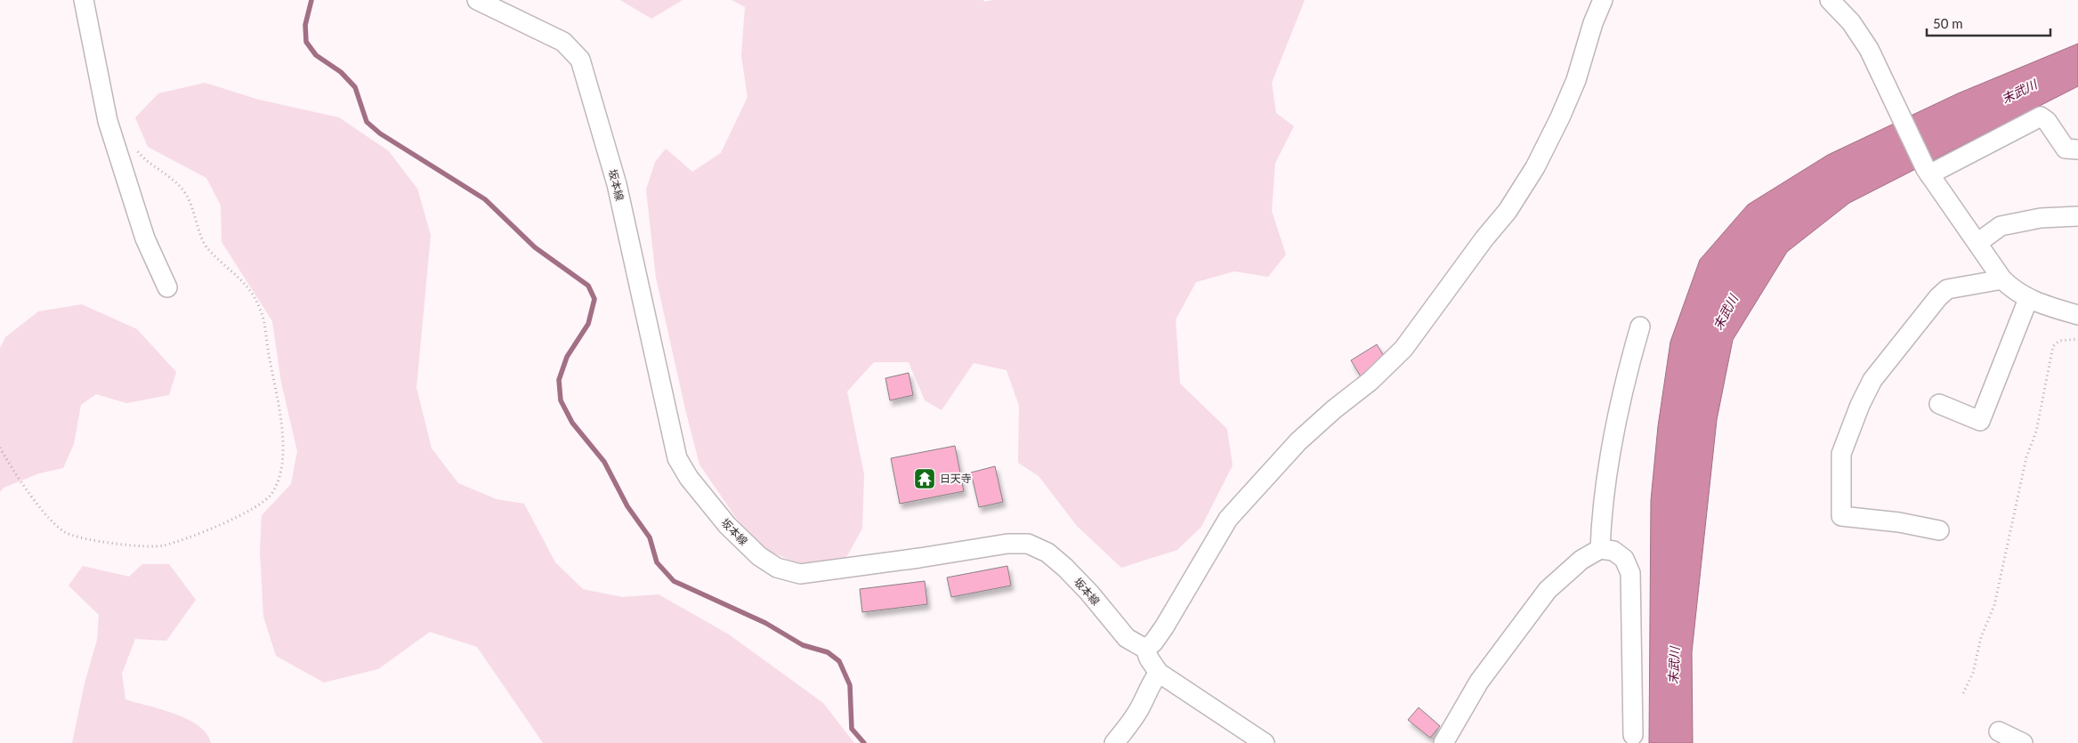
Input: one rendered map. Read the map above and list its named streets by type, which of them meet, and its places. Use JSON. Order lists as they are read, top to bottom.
{
  "streets": {
    "street": ["坂本線"]
  },
  "water": ["末武川"],
  "places": {
    "temple": ["日天寺"]
  },
  "scale_bar": "50 m"
}
